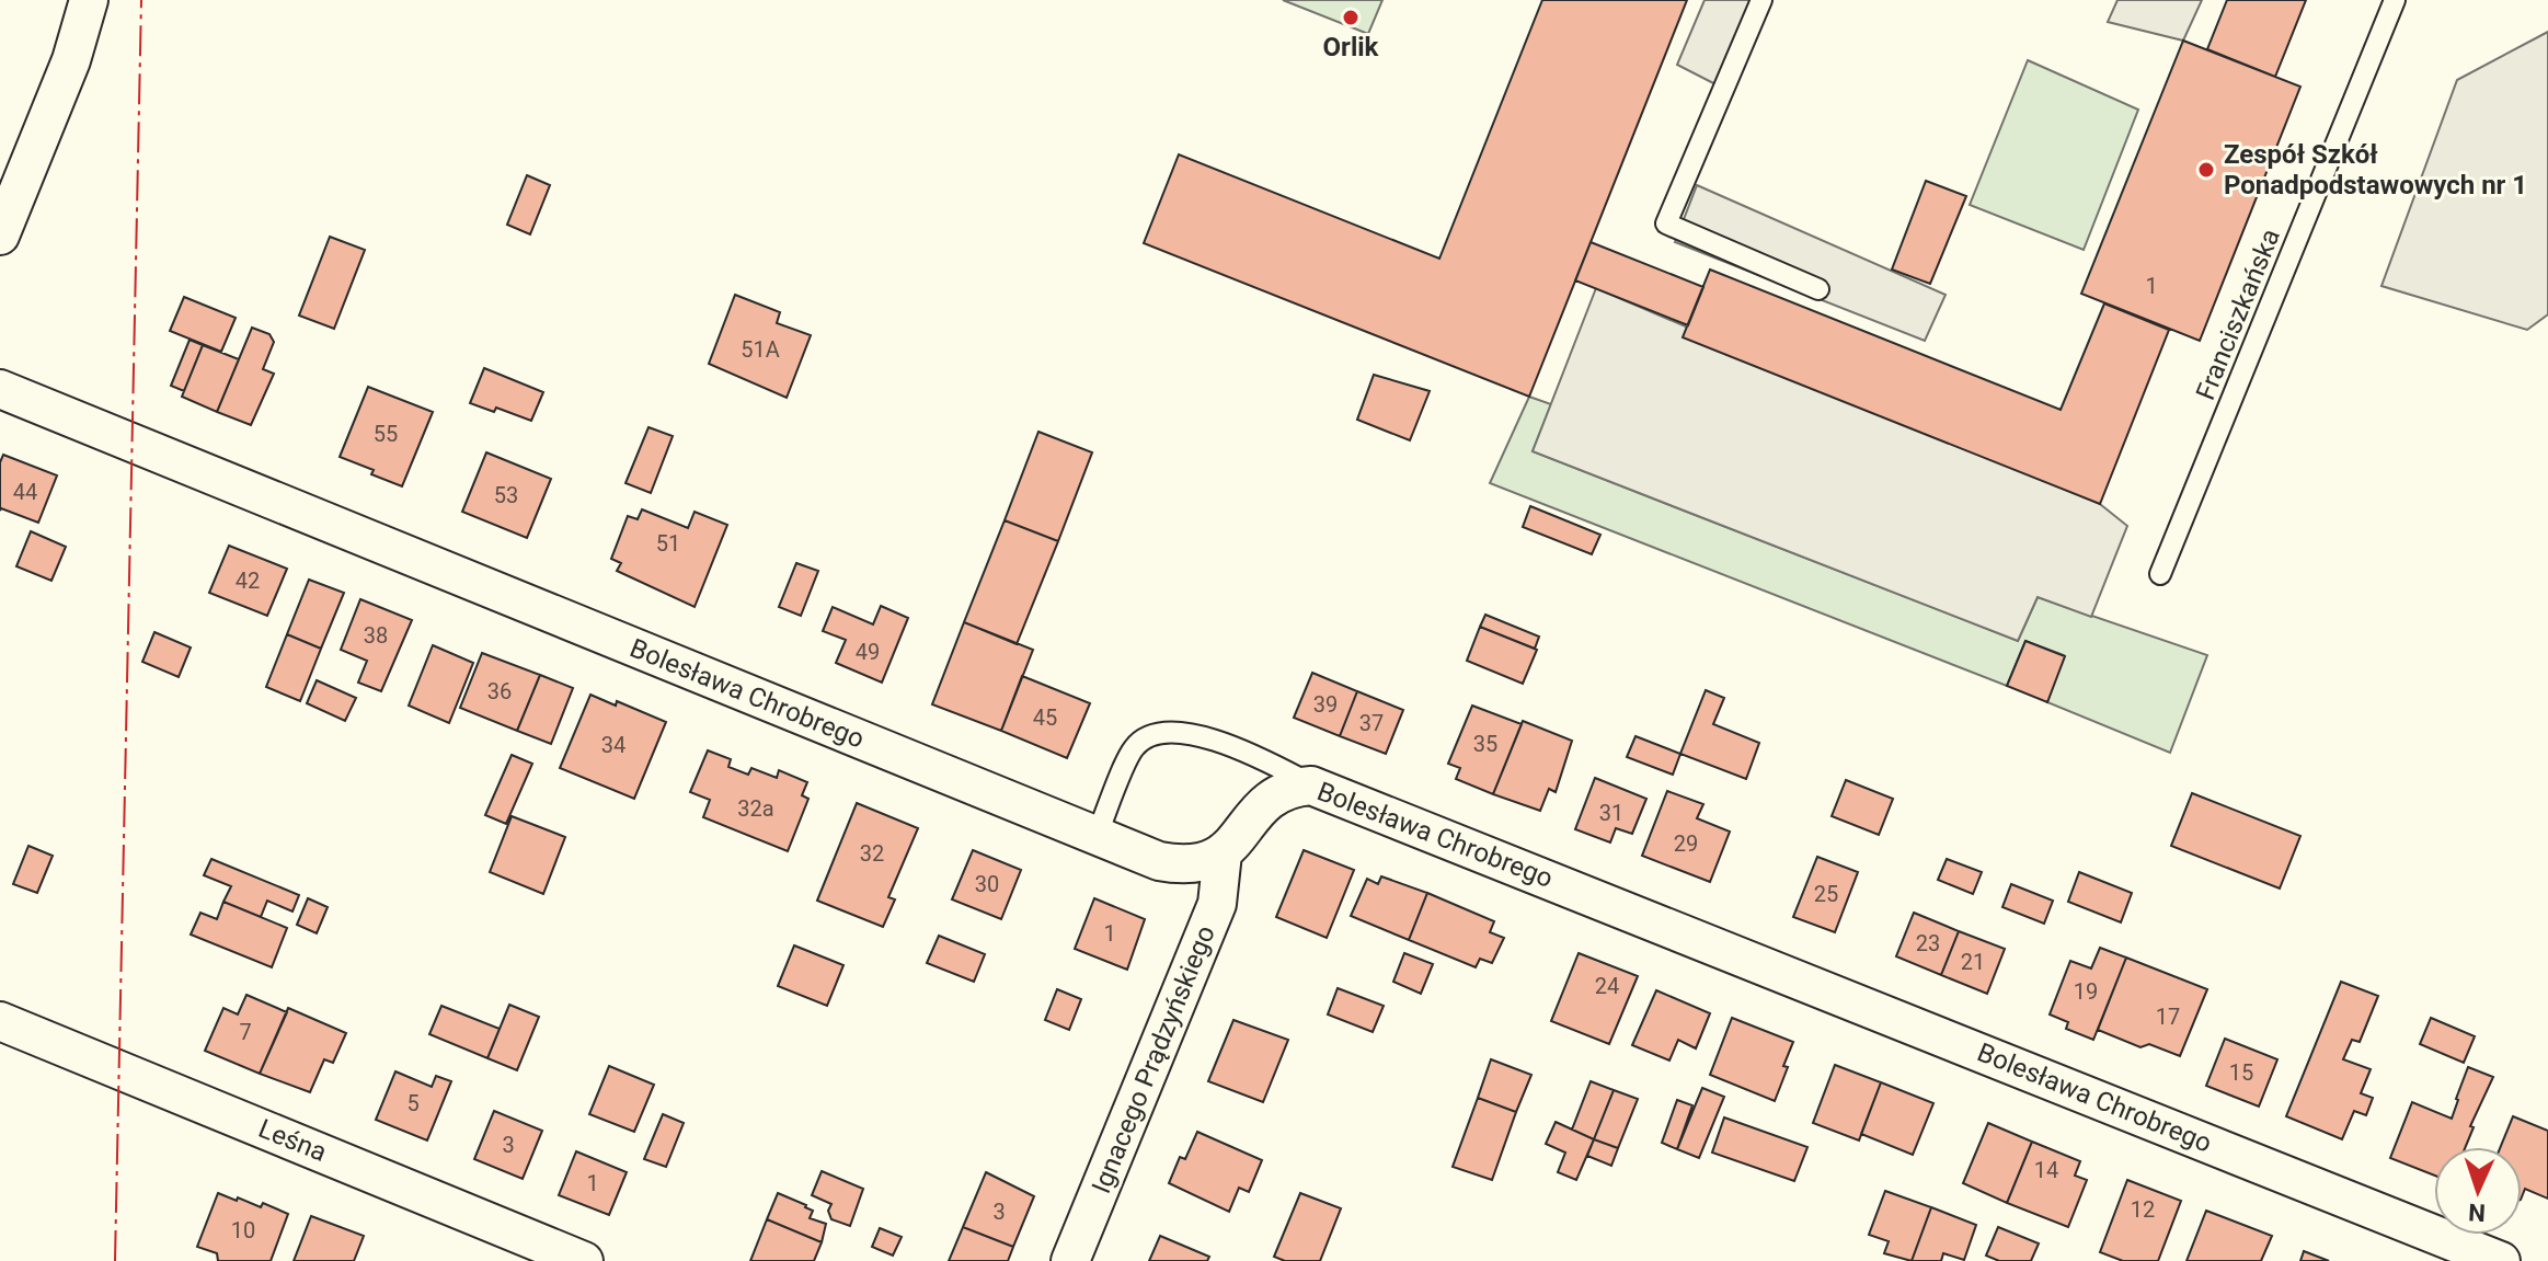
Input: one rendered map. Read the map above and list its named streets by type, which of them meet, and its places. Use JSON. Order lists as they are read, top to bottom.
{
  "streets": {
    "street": ["Bolesława Chrobrego", "Ignacego Prądzyńskiego", "Leśna"],
    "lane": ["Franciszkańska"]
  },
  "crossings": [
    ["Bolesława Chrobrego", "Ignacego Prądzyńskiego"]
  ],
  "places": ["Orlik", "Zespół Szkół Ponadpodstawowych nr 1"],
  "house_numbers": [
    "1",
    "51A",
    "55",
    "44",
    "53",
    "51",
    "42",
    "38",
    "49",
    "36",
    "39",
    "45",
    "37",
    "35",
    "34",
    "32a",
    "31",
    "29",
    "32",
    "30",
    "25",
    "1",
    "23",
    "21",
    "24",
    "19",
    "17",
    "7",
    "15",
    "5",
    "3",
    "14",
    "1",
    "12",
    "3",
    "10"
  ],
  "north": "bottom"
}
